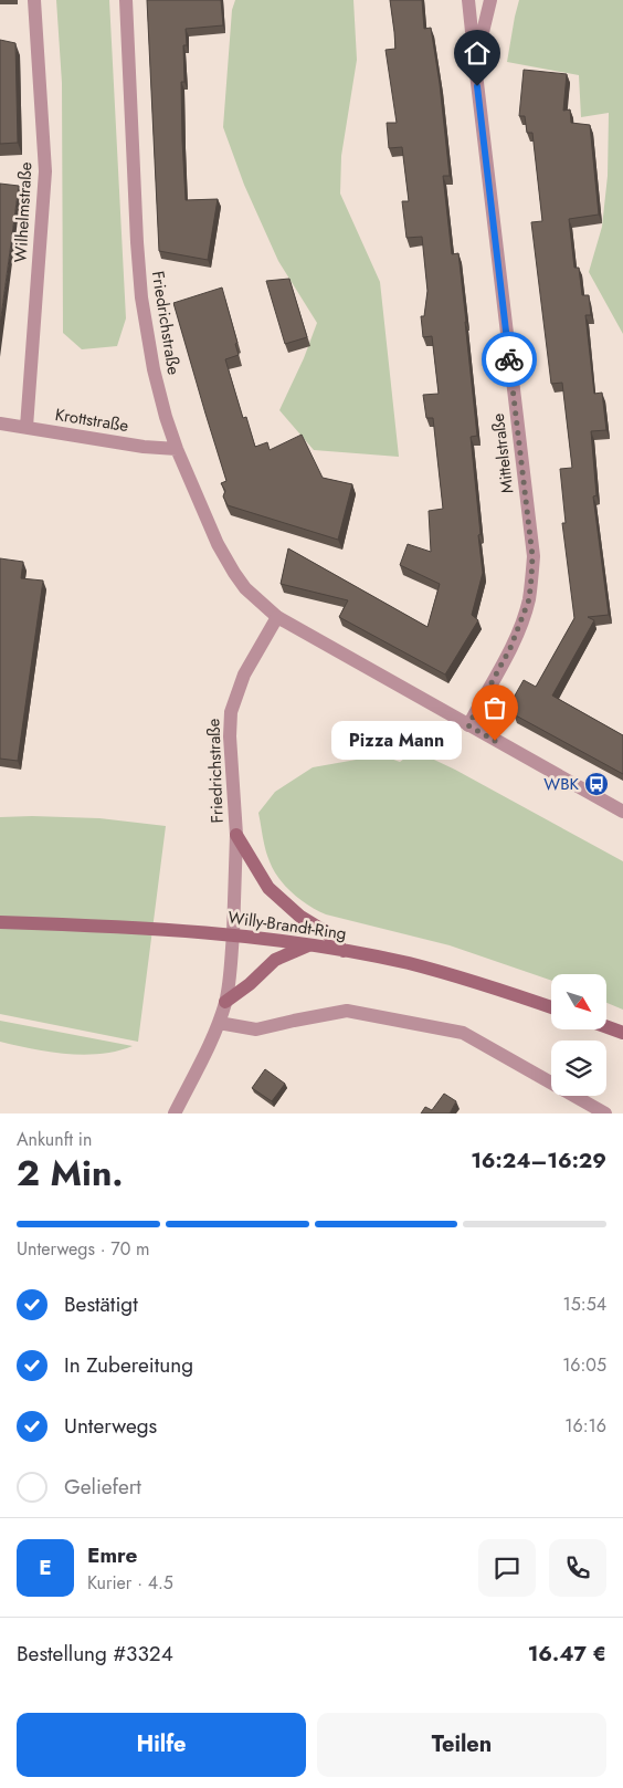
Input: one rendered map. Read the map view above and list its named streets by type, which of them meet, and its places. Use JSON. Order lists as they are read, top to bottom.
{
  "streets": {
    "main road": ["Willy-Brandt-Ring"],
    "street": [
      "Wilhelmstraße",
      "Friedrichstraße",
      "Krottstraße",
      "Mittelstraße"
    ]
  },
  "crossings": [
    ["Wilhelmstraße", "Krottstraße"],
    ["Friedrichstraße", "Krottstraße"],
    ["Friedrichstraße", "Mittelstraße"],
    ["Friedrichstraße", "Willy-Brandt-Ring"]
  ],
  "places": {
    "other": ["Pizza Mann"],
    "bus stop": ["WBK"]
  },
  "north": "bottom right",
  "page": {
    "bubble": "Pizza Mann",
    "heading": ["2 Min.", "Ankunft in", "16:24–16:29"],
    "panel": [
      "Emre",
      "Kurier · 4.5",
      "Bestellung #3324",
      "16.47 €"
    ],
    "bar": "Unterwegs · 70 m",
    "list": [
      ["Bestätigt", "15:54"],
      ["In Zubereitung", "16:05"],
      ["Unterwegs", "16:16"],
      "Geliefert"
    ],
    "round": "E",
    "buttons": ["Hilfe", "Teilen"]
  }
}
